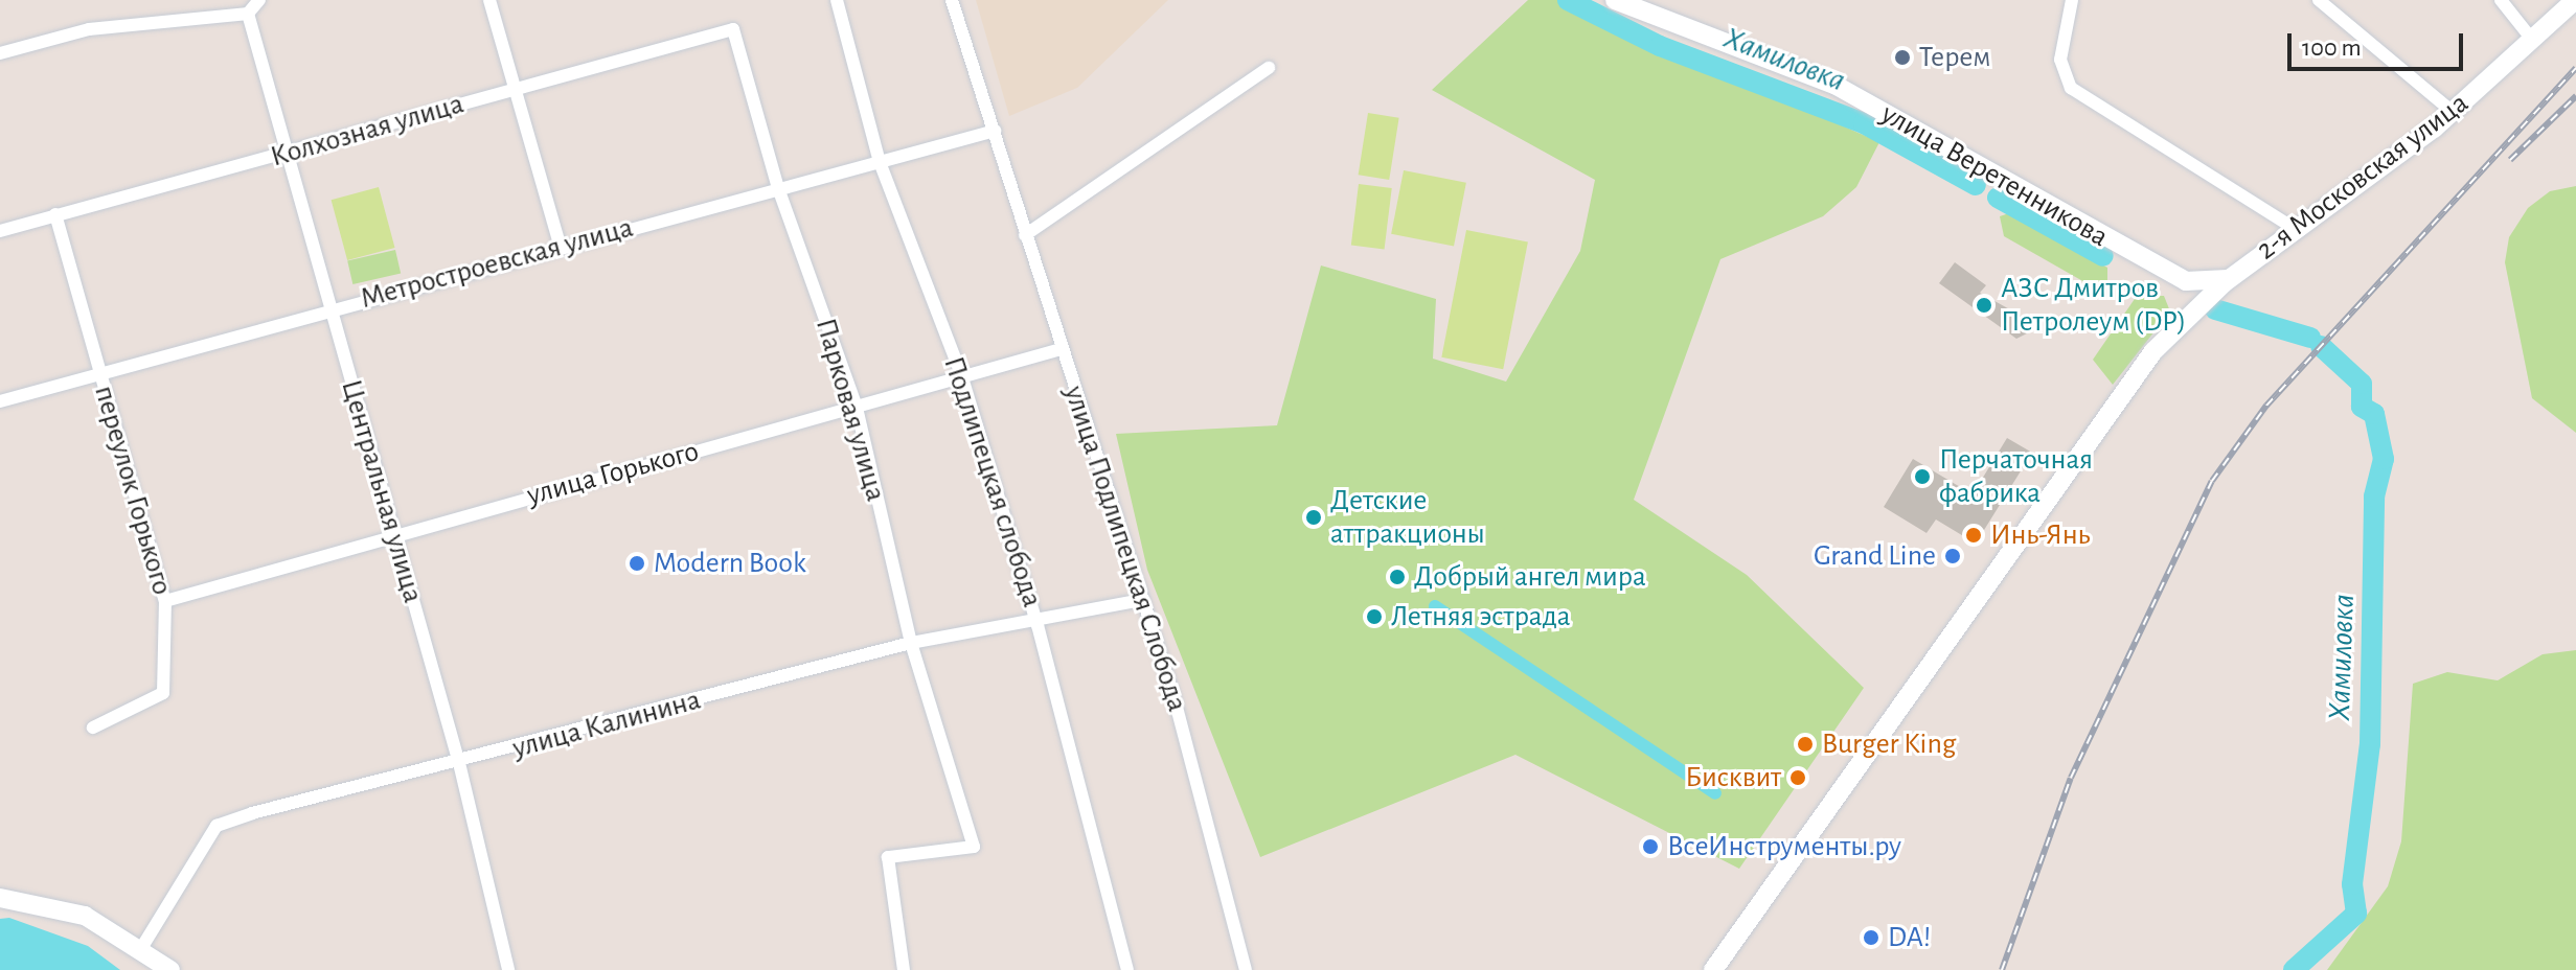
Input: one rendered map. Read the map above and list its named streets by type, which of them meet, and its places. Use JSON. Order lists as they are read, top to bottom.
{
  "streets": {
    "main road": ["улица Веретенникова", "2-я Московская улица"],
    "street": [
      "Колхозная улица",
      "Метростроевская улица",
      "Парковая улица",
      "улица Горького",
      "Подлипецкая слобода",
      "переулок Горького",
      "Центральная улица",
      "улица Подлипецкая Слобода",
      "улица Калинина"
    ]
  },
  "crossings": [
    ["Колхозная улица", "Парковая улица"],
    ["Колхозная улица", "переулок Горького"],
    ["Колхозная улица", "Центральная улица"],
    ["улица Веретенникова", "2-я Московская улица"],
    ["Метростроевская улица", "Парковая улица"],
    ["Метростроевская улица", "Подлипецкая слобода"],
    ["Метростроевская улица", "переулок Горького"],
    ["Метростроевская улица", "Центральная улица"],
    ["Метростроевская улица", "улица Подлипецкая Слобода"],
    ["Парковая улица", "улица Горького"],
    ["Парковая улица", "улица Калинина"],
    ["улица Горького", "Подлипецкая слобода"],
    ["улица Горького", "переулок Горького"],
    ["улица Горького", "Центральная улица"],
    ["улица Горького", "улица Подлипецкая Слобода"],
    ["Подлипецкая слобода", "улица Калинина"],
    ["Центральная улица", "улица Калинина"],
    ["улица Подлипецкая Слобода", "улица Калинина"]
  ],
  "water": ["Хамиловка"],
  "places": [
    "Терем",
    "АЗС Дмитров Петролеум (DP)",
    "Перчаточная фабрика",
    "Детские аттракционы",
    "Инь-Янь",
    "Grand Line",
    "Modern Book",
    "Добрый ангел мира",
    "Летняя эстрада",
    "Burger King",
    "Бисквит",
    "ВсеИнструменты.ру",
    "DA!"
  ],
  "scale_bar": "100 m"
}
